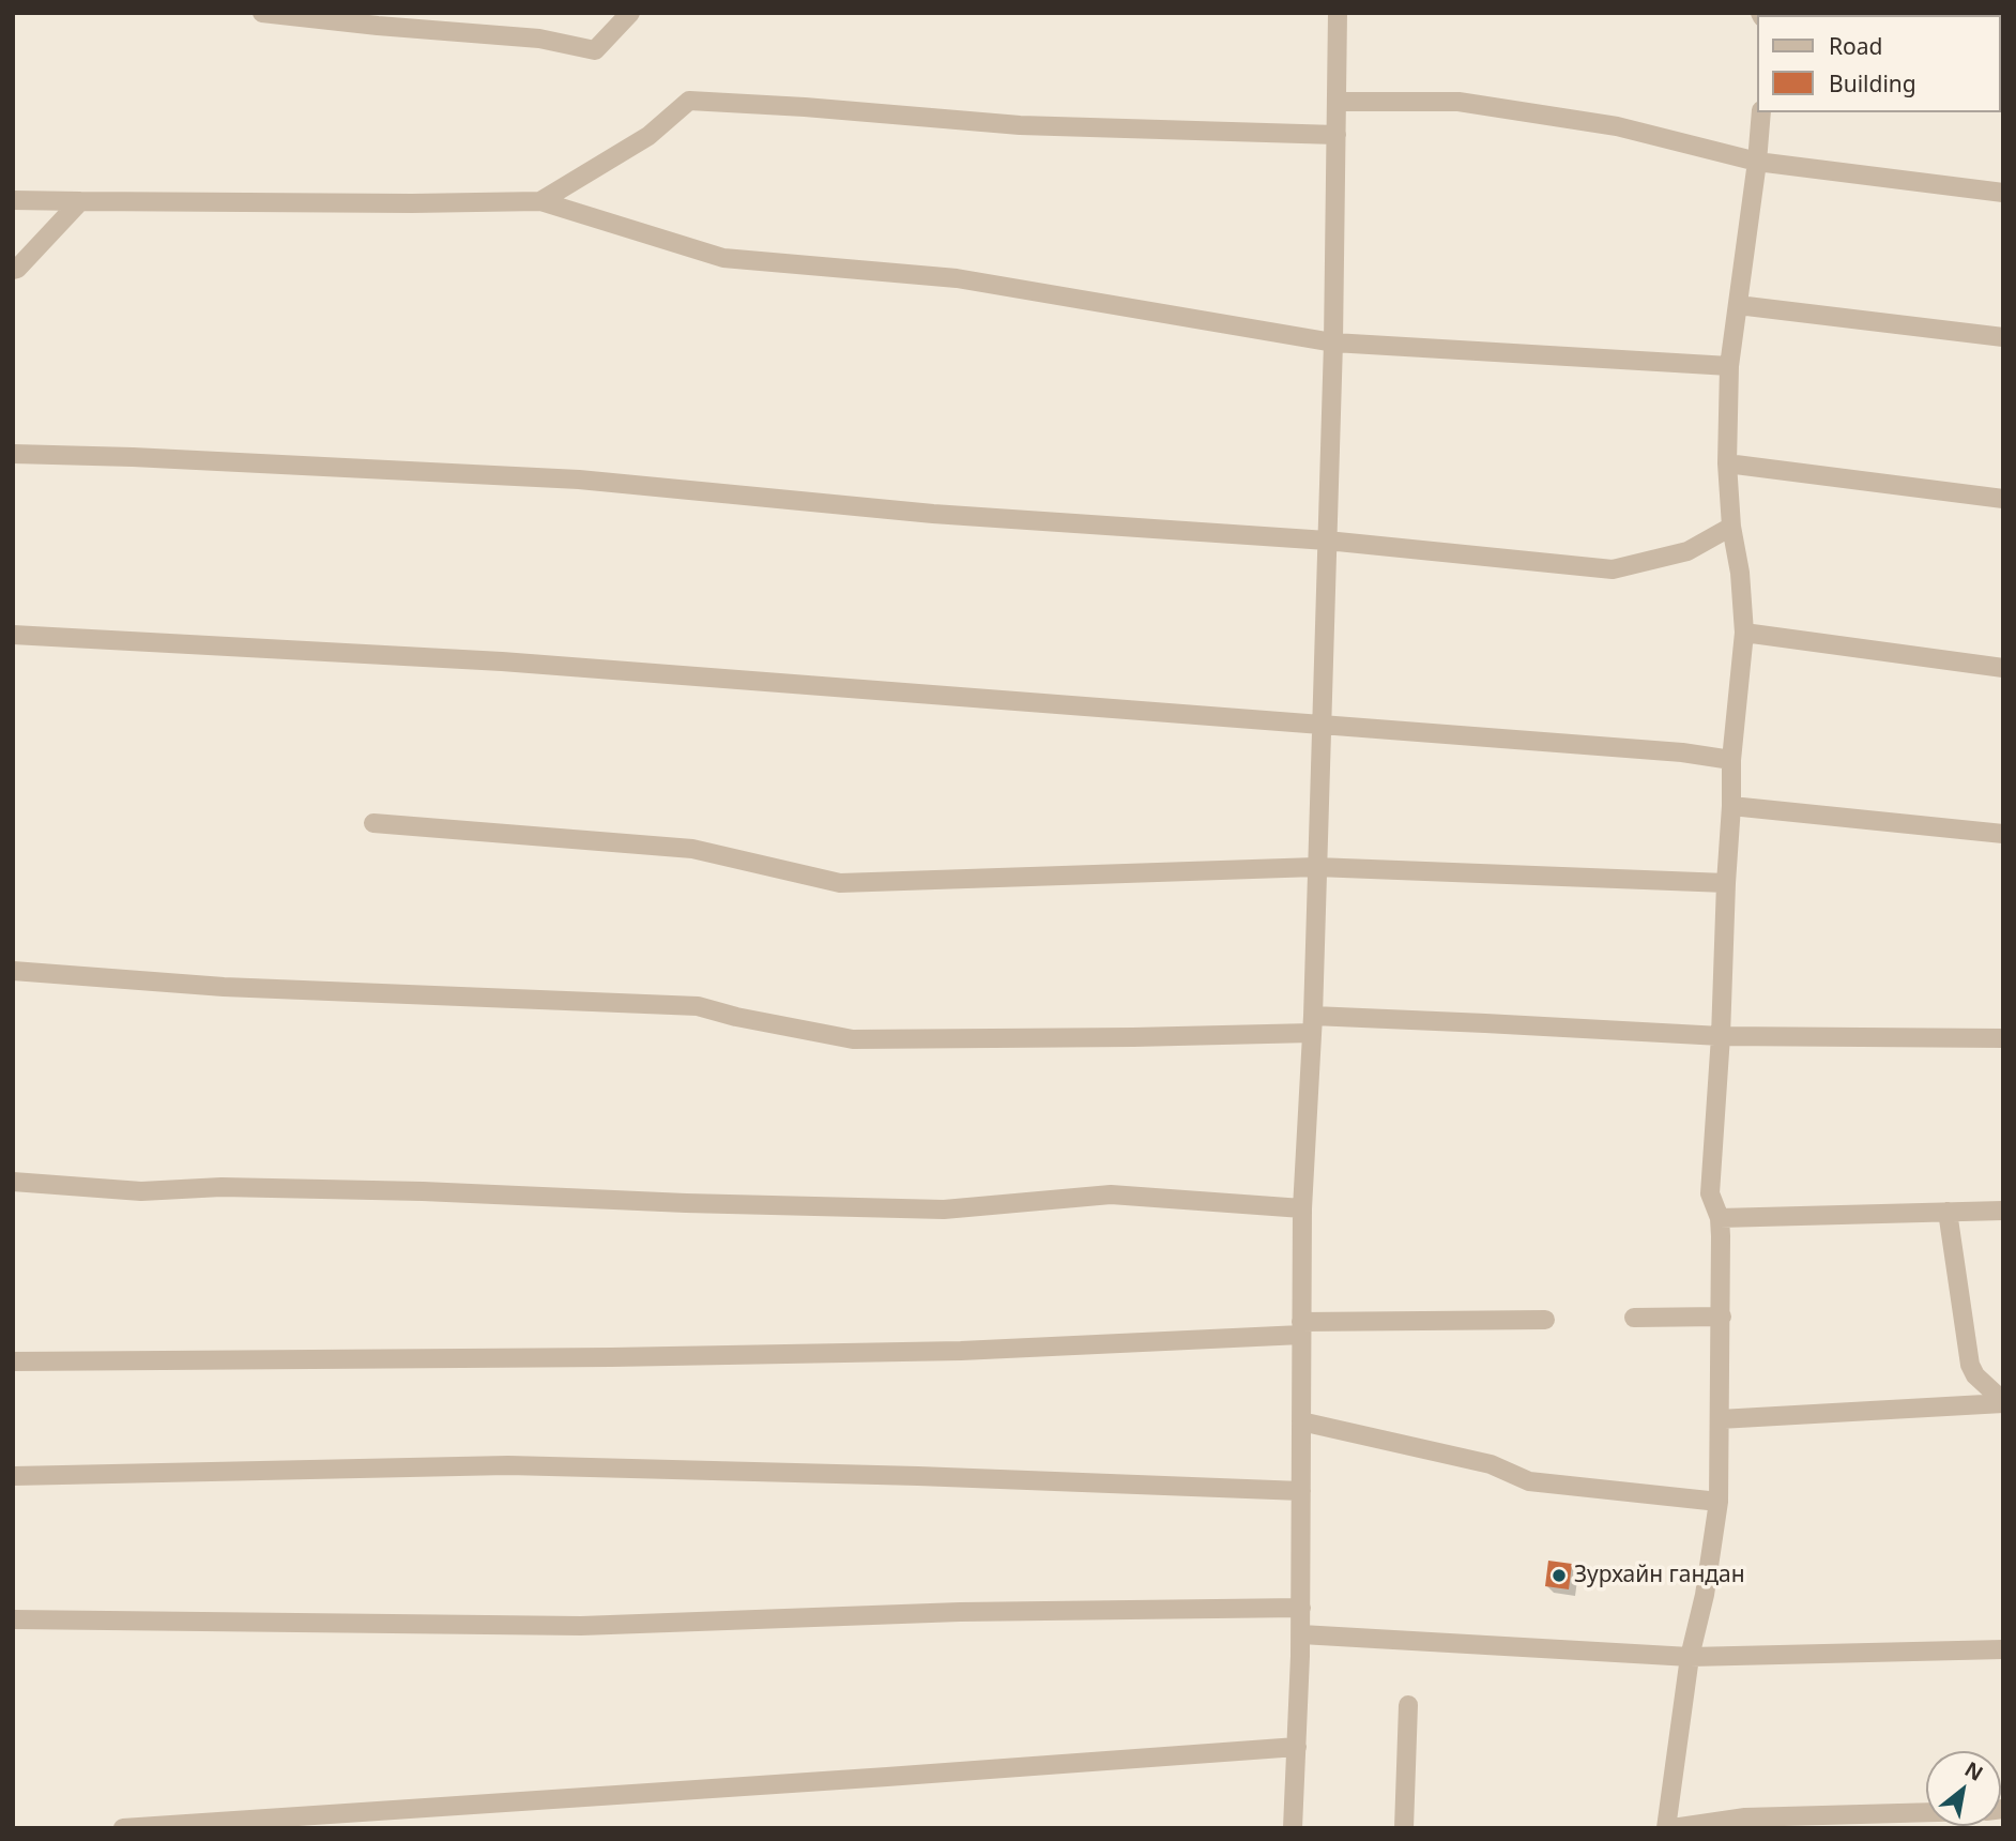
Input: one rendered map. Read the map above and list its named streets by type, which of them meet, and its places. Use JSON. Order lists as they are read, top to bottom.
{
  "places": ["Зурхайн гандан"],
  "legend": ["Road", "Building"],
  "north": "top right"
}
